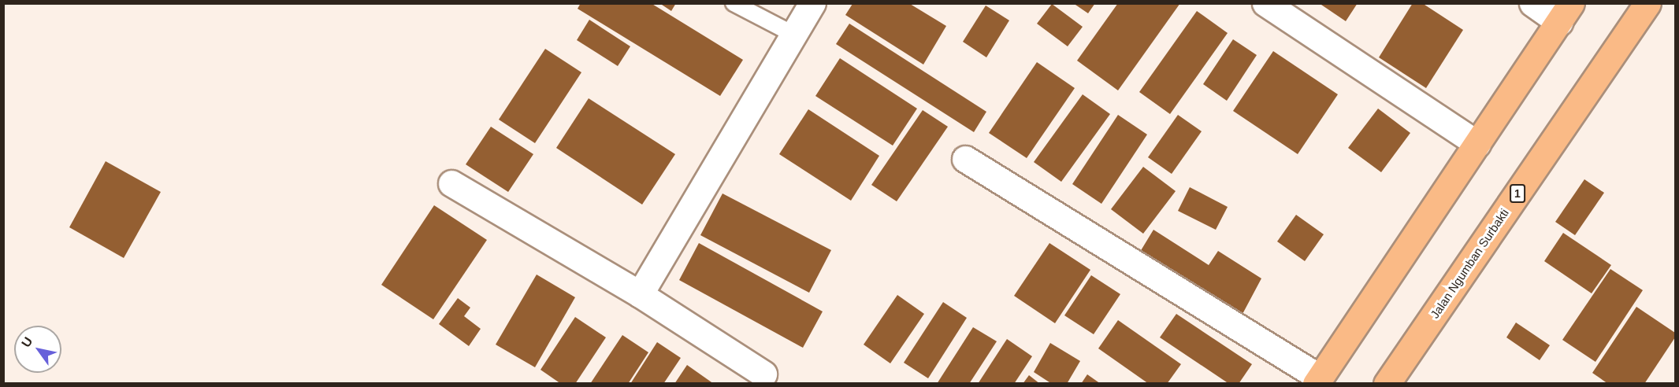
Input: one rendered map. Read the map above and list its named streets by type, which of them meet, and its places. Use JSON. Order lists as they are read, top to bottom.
{
  "streets": {
    "highway": ["1", "Jalan Ngumban Surbakti"]
  },
  "north": "top left"
}
